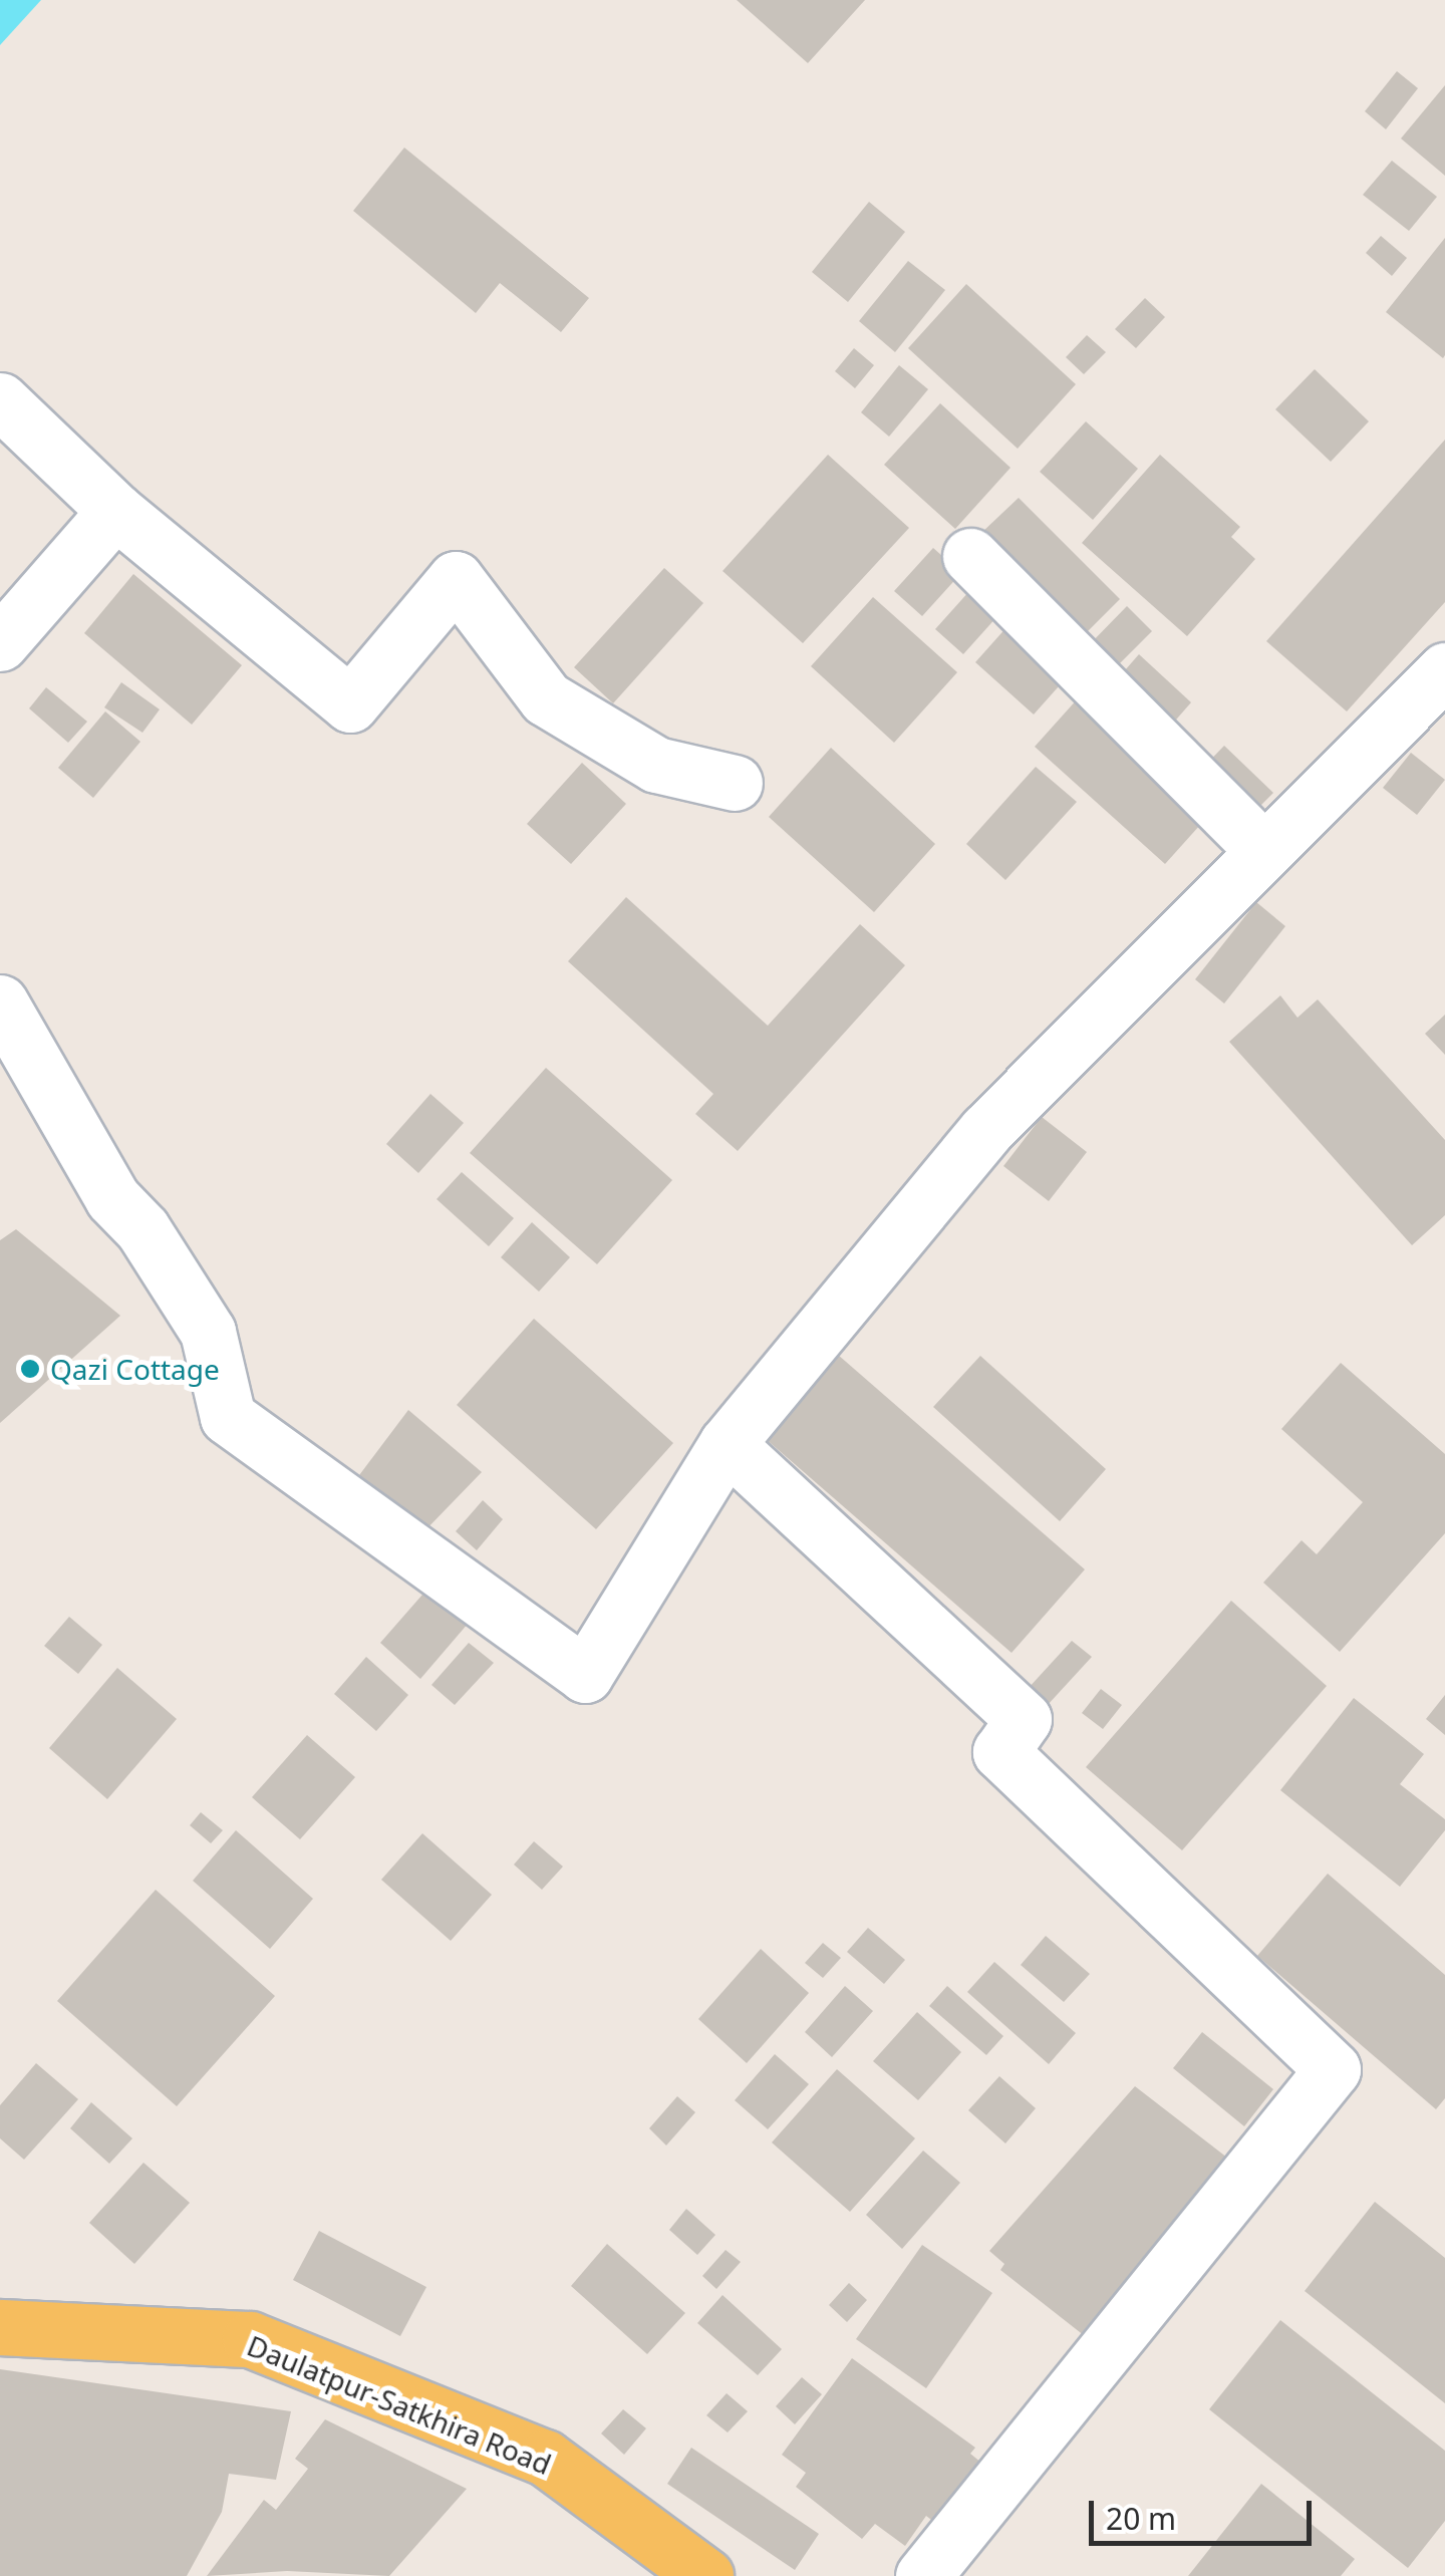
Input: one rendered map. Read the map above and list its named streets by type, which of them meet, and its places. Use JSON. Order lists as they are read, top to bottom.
{
  "streets": {
    "main road": ["Daulatpur-Satkhira Road"]
  },
  "places": ["Qazi Cottage"],
  "scale_bar": "20 m"
}
